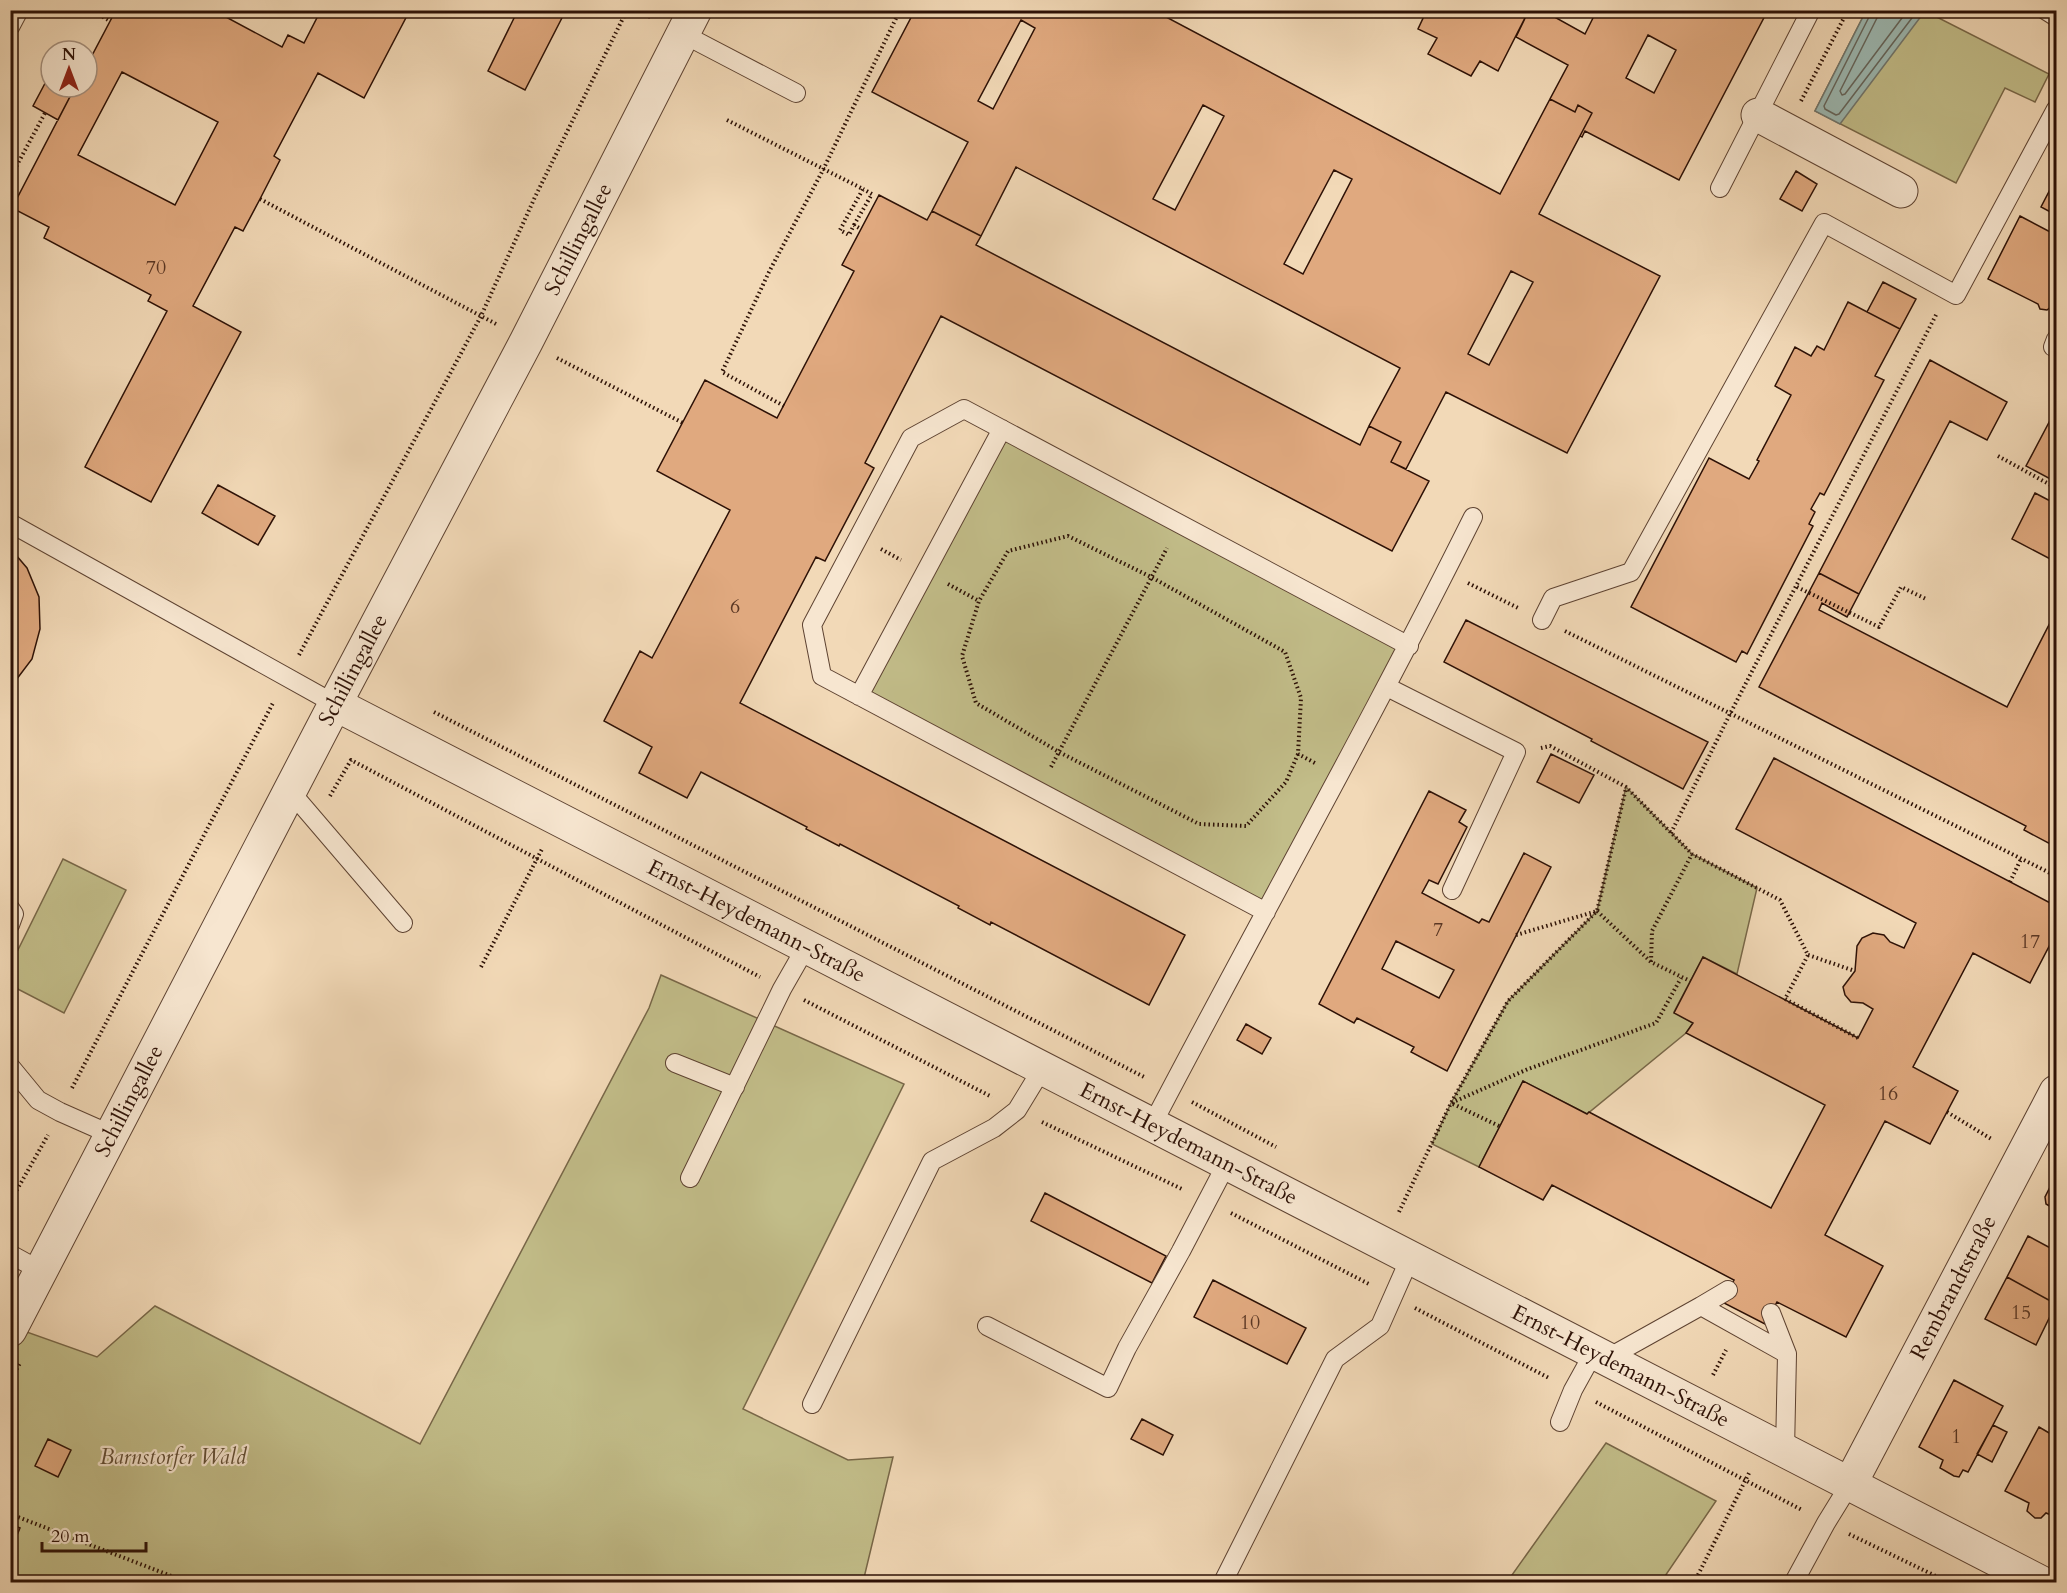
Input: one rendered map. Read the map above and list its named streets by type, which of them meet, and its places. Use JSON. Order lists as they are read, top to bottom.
{
  "streets": {
    "street": ["Schillingallee", "Ernst-Heydemann-Straße", "Rembrandtstraße"]
  },
  "crossings": [
    ["Schillingallee", "Ernst-Heydemann-Straße"],
    ["Ernst-Heydemann-Straße", "Rembrandtstraße"]
  ],
  "parks": ["Barnstorfer Wald"],
  "house_numbers": [
    "70",
    "6",
    "7",
    "17",
    "16",
    "15",
    "10",
    "1"
  ],
  "scale_bar": "20 m",
  "north": "top"
}
